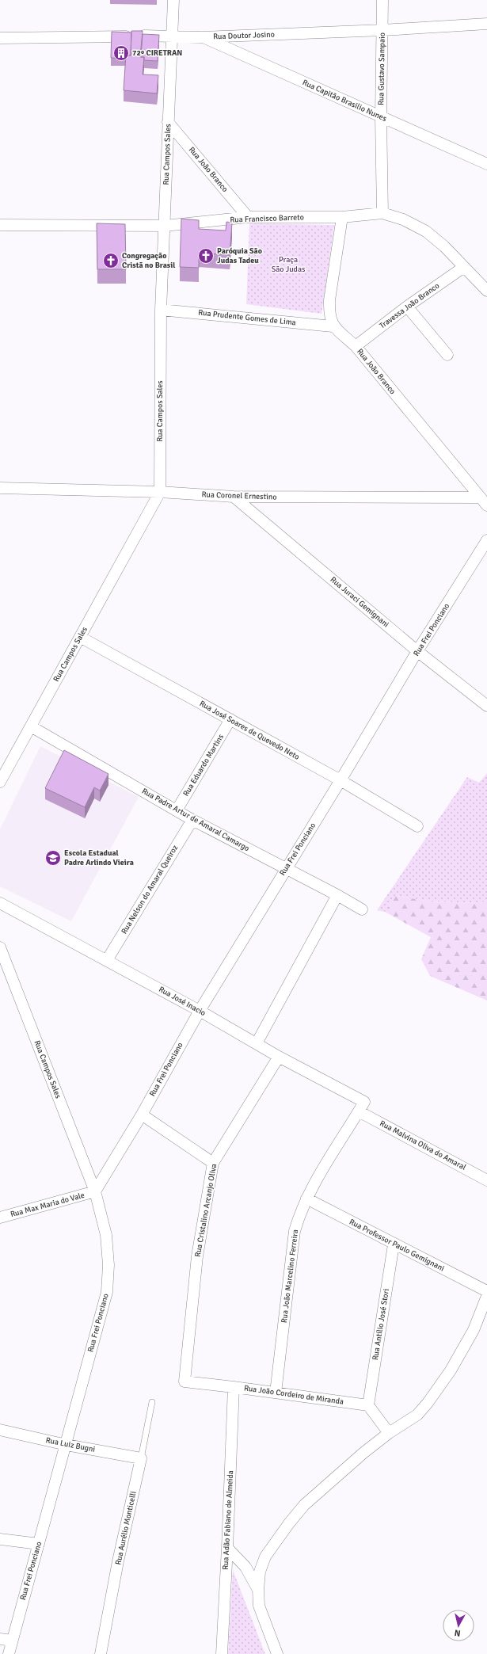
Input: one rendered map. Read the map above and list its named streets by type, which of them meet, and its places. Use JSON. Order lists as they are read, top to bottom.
{
  "streets": {
    "street": [
      "Rua Doutor Josino",
      "Rua Gustavo Sampaio",
      "Rua Capitão Brasilio Nunes",
      "Rua Campos Sales",
      "Rua João Branco",
      "Rua Francisco Barreto",
      "Travessa João Branco",
      "Rua Prudente Gomes de Lima",
      "Rua Coronel Ernestino",
      "Rua Juraci Gemignani",
      "Rua Frei Ponciano",
      "Rua José Soares de Quevedo Neto",
      "Rua Eduardo Martins",
      "Rua Padre Artur de Amaral Camargo",
      "Rua Nelson do Amaral Queiroz",
      "Rua José Inacio",
      "Rua Malvina Oliva do Amaral",
      "Rua Max Maria do Vale",
      "Rua Cristalino Arcanjo Oliva",
      "Rua Professor Paulo Gemignani",
      "Rua João Marcelino Ferreira",
      "Rua Antílio José Stori",
      "Rua João Cordeiro de Miranda",
      "Rua Luiz Bugni",
      "Rua Adão Fabiano de Almeida",
      "Rua Aurélio Monticelli"
    ]
  },
  "crossings": [
    ["Rua Doutor Josino", "Rua Gustavo Sampaio"],
    ["Rua Doutor Josino", "Rua Capitão Brasilio Nunes"],
    ["Rua Doutor Josino", "Rua Campos Sales"],
    ["Rua Gustavo Sampaio", "Rua Capitão Brasilio Nunes"],
    ["Rua Gustavo Sampaio", "Rua Francisco Barreto"],
    ["Rua Campos Sales", "Rua João Branco"],
    ["Rua Campos Sales", "Rua Francisco Barreto"],
    ["Rua Campos Sales", "Rua Prudente Gomes de Lima"],
    ["Rua Campos Sales", "Rua Coronel Ernestino"],
    ["Rua Campos Sales", "Rua Frei Ponciano"],
    ["Rua Campos Sales", "Rua José Soares de Quevedo Neto"],
    ["Rua Campos Sales", "Rua Padre Artur de Amaral Camargo"],
    ["Rua Campos Sales", "Rua Max Maria do Vale"],
    ["Rua João Branco", "Rua Francisco Barreto"],
    ["Rua João Branco", "Travessa João Branco"],
    ["Rua João Branco", "Rua Prudente Gomes de Lima"],
    ["Rua João Branco", "Rua Coronel Ernestino"],
    ["Rua Francisco Barreto", "Travessa João Branco"],
    ["Rua Coronel Ernestino", "Rua Juraci Gemignani"],
    ["Rua Juraci Gemignani", "Rua Frei Ponciano"],
    ["Rua Frei Ponciano", "Rua José Soares de Quevedo Neto"],
    ["Rua Frei Ponciano", "Rua Padre Artur de Amaral Camargo"],
    ["Rua Frei Ponciano", "Rua José Inacio"],
    ["Rua Frei Ponciano", "Rua Max Maria do Vale"],
    ["Rua Frei Ponciano", "Rua Luiz Bugni"],
    ["Rua José Soares de Quevedo Neto", "Rua Eduardo Martins"],
    ["Rua Eduardo Martins", "Rua Padre Artur de Amaral Camargo"],
    ["Rua Padre Artur de Amaral Camargo", "Rua Nelson do Amaral Queiroz"],
    ["Rua Nelson do Amaral Queiroz", "Rua José Inacio"],
    ["Rua José Inacio", "Rua Cristalino Arcanjo Oliva"],
    ["Rua José Inacio", "Rua João Marcelino Ferreira"],
    ["Rua Malvina Oliva do Amaral", "Rua João Marcelino Ferreira"],
    ["Rua Cristalino Arcanjo Oliva", "Rua João Cordeiro de Miranda"],
    ["Rua Professor Paulo Gemignani", "Rua João Marcelino Ferreira"],
    ["Rua Professor Paulo Gemignani", "Rua Antílio José Stori"],
    ["Rua João Marcelino Ferreira", "Rua João Cordeiro de Miranda"],
    ["Rua Antílio José Stori", "Rua João Cordeiro de Miranda"],
    ["Rua João Cordeiro de Miranda", "Rua Adão Fabiano de Almeida"],
    ["Rua Luiz Bugni", "Rua Aurélio Monticelli"]
  ],
  "parks": ["Praça São Judas"],
  "places": {
    "building": ["72º CIRETRAN"],
    "church": ["Paróquia São Judas Tadeu", "Congregação Cristã no Brasil"],
    "school or university": ["Escola Estadual Padre Arlindo Vieira"]
  },
  "north": "bottom"
}
